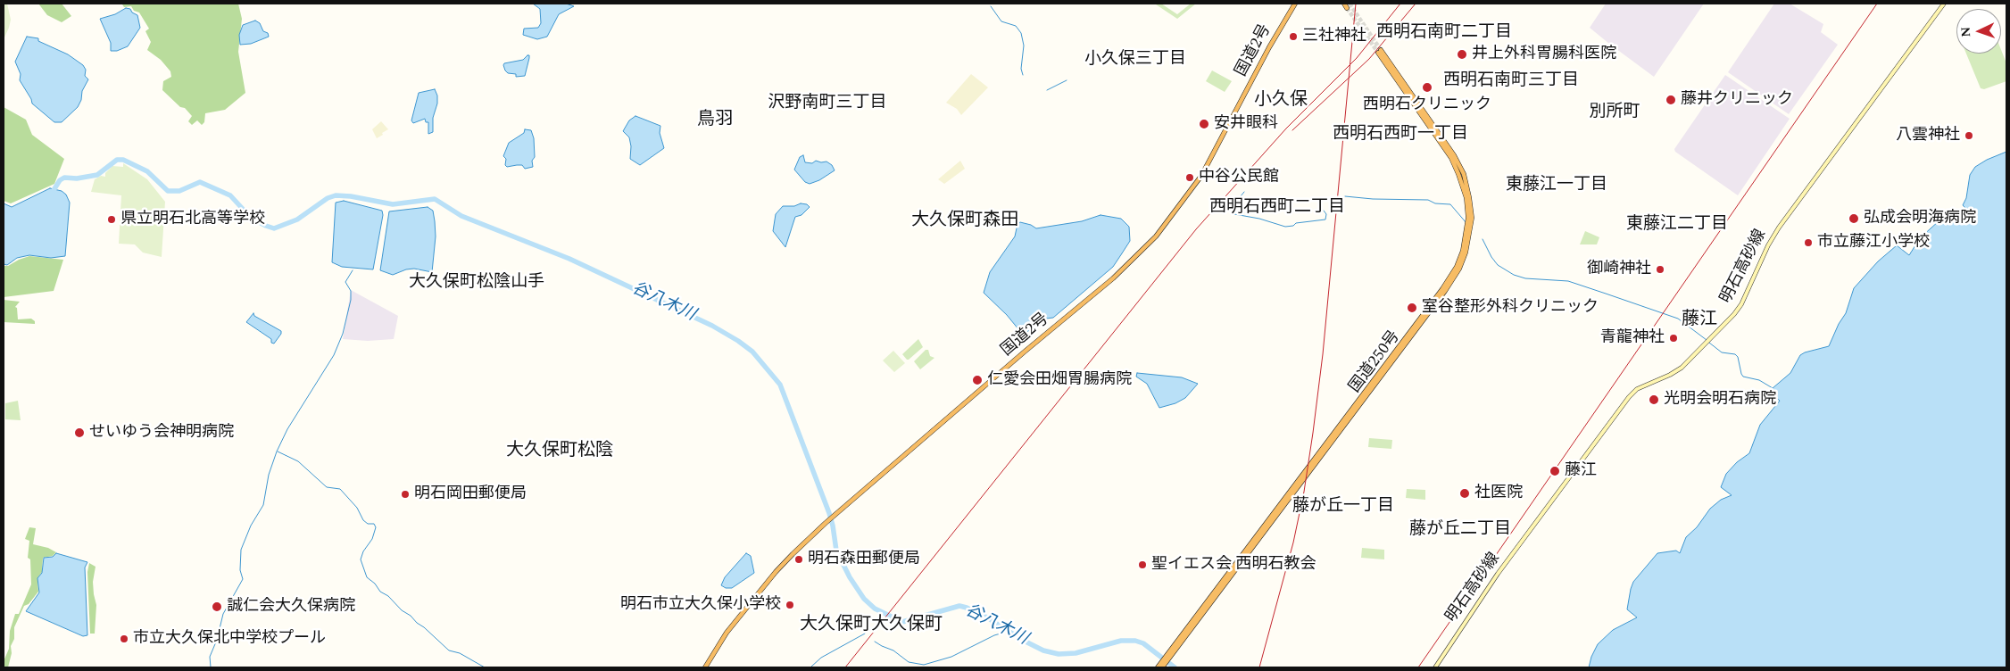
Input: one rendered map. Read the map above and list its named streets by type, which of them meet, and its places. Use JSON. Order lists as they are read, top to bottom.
{
  "streets": {
    "highway": ["国道2号", "国道250号"],
    "main road": ["明石高砂線"]
  },
  "districts": [
    "西明石南町二丁目",
    "小久保三丁目",
    "西明石南町三丁目",
    "小久保",
    "沢野南町三丁目",
    "別所町",
    "鳥羽",
    "西明石西町一丁目",
    "東藤江一丁目",
    "西明石西町二丁目",
    "大久保町森田",
    "東藤江二丁目",
    "大久保町松陰山手",
    "藤江",
    "大久保町松陰",
    "藤が丘一丁目",
    "藤が丘二丁目",
    "大久保町大久保町"
  ],
  "water": ["谷八木川"],
  "places": [
    "三社神社",
    "井上外科胃腸科医院",
    "西明石クリニック",
    "藤井クリニック",
    "安井眼科",
    "八雲神社",
    "中谷公民館",
    "弘成会明海病院",
    "県立明石北高等学校",
    "市立藤江小学校",
    "御崎神社",
    "室谷整形外科クリニック",
    "青龍神社",
    "仁愛会田畑胃腸病院",
    "光明会明石病院",
    "せいゆう会神明病院",
    "藤江",
    "社医院",
    "明石岡田郵便局",
    "明石森田郵便局",
    "聖イエス会 西明石教会",
    "明石市立大久保小学校",
    "誠仁会大久保病院",
    "市立大久保北中学校プール"
  ],
  "north": "left"
}
